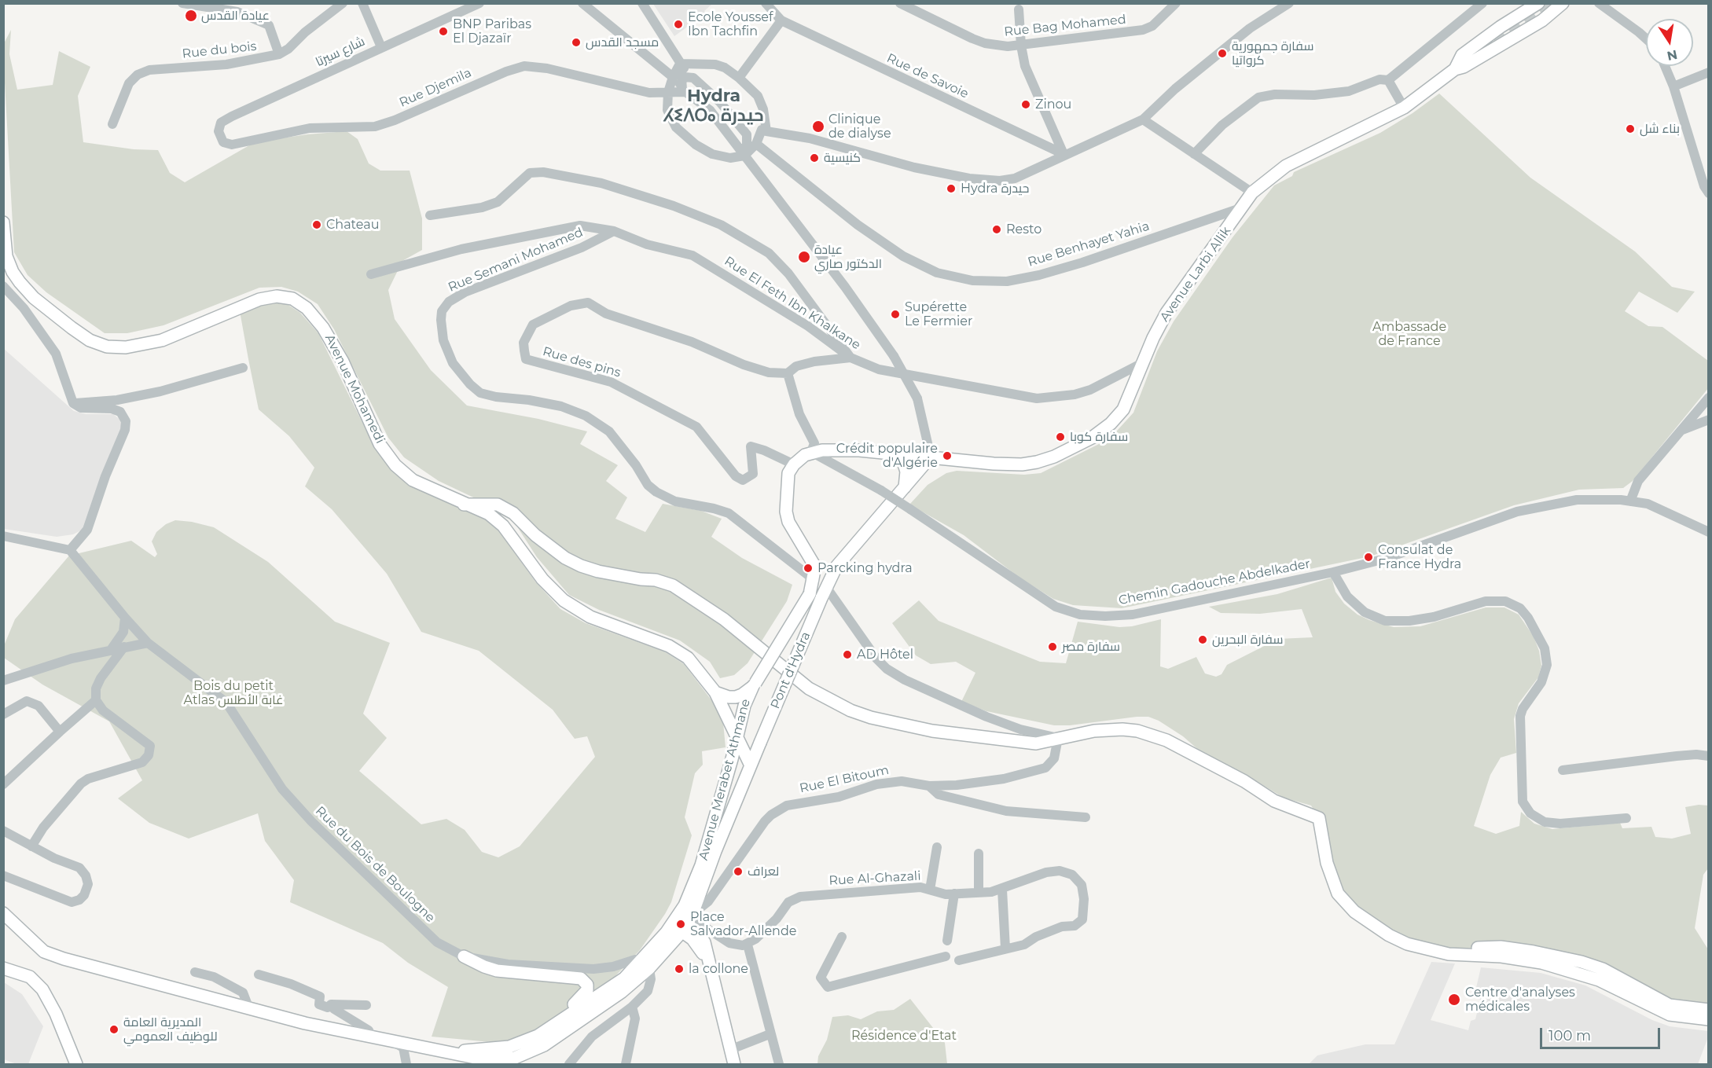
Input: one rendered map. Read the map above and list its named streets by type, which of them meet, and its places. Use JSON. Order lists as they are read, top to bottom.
{
  "streets": {
    "main road": [
      "Avenue Larbi Allik",
      "Avenue Mohamedi",
      "Pont d'Hydra",
      "Avenue Merabet Athmane"
    ],
    "street": [
      "Rue Bag Mohamed",
      "Rue du bois",
      "شارع سيرتا",
      "Rue de Savoie",
      "Rue Djemila",
      "Rue Benhayet Yahia",
      "Rue Semani Mohamed",
      "Rue El Feth Ibn Khalkane",
      "Rue des pins",
      "Chemin Gadouche Abdelkader",
      "Rue El Bitoum",
      "Rue du Bois de Boulogne",
      "Rue Al-Ghazali"
    ]
  },
  "crossings": [
    ["شارع سيرتا", "Rue Djemila"],
    ["Rue Benhayet Yahia", "Avenue Larbi Allik"],
    ["Rue Semani Mohamed", "Rue El Feth Ibn Khalkane"],
    ["Avenue Larbi Allik", "Rue El Feth Ibn Khalkane"],
    ["Avenue Mohamedi", "Pont d'Hydra"],
    ["Avenue Mohamedi", "Avenue Merabet Athmane"],
    ["Pont d'Hydra", "Avenue Merabet Athmane"],
    ["Avenue Merabet Athmane", "Rue El Bitoum"]
  ],
  "districts": ["Hydra ⵃⵉⴷⵔⴰ حيدرة"],
  "parks": ["Ambassade de France", "Bois du petit Atlas غابة الأطلس", "Résidence d'Etat"],
  "places": [
    "عيادة القدس",
    "Ecole Youssef Ibn Tachfin",
    "BNP Paribas El Djazaïr",
    "مسجد القدس",
    "سفارة جمهورية كرواتيا",
    "Zinou",
    "Clinique de dialyse",
    "بناء شل",
    "كنيسية",
    "Hydra حيدرة",
    "Chateau",
    "Resto",
    "عيادة الدكتور صاري",
    "Supérette Le Fermier",
    "سفارة كوبا",
    "Crédit populaire d'Algérie",
    "Consulat de France Hydra",
    "Parcking hydra",
    "سفارة البحرين",
    "سفارة مصر",
    "AD Hôtel",
    "لعراف",
    "Place Salvador-Allende",
    "la collone",
    "Centre d'analyses médicales",
    "المديرية العامة للوظيف العمومي"
  ],
  "scale_bar": "100 m",
  "north": "bottom"
}
